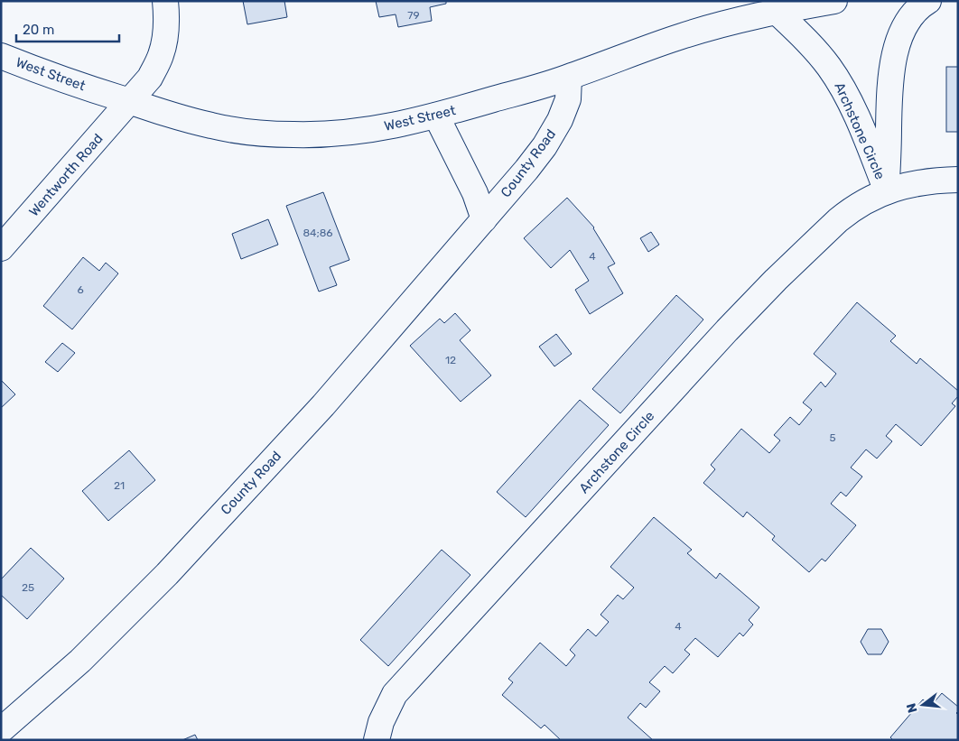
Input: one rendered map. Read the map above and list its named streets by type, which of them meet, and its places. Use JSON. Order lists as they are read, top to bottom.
{
  "streets": {
    "street": [
      "West Street",
      "Archstone Circle",
      "County Road",
      "Wentworth Road"
    ]
  },
  "crossings": [
    ["West Street", "Archstone Circle"],
    ["West Street", "County Road"],
    ["West Street", "Wentworth Road"]
  ],
  "house_numbers": [
    "79",
    "84;86",
    "4",
    "6",
    "12",
    "5",
    "21",
    "25",
    "4"
  ],
  "scale_bar": "20 m",
  "north": "left"
}
